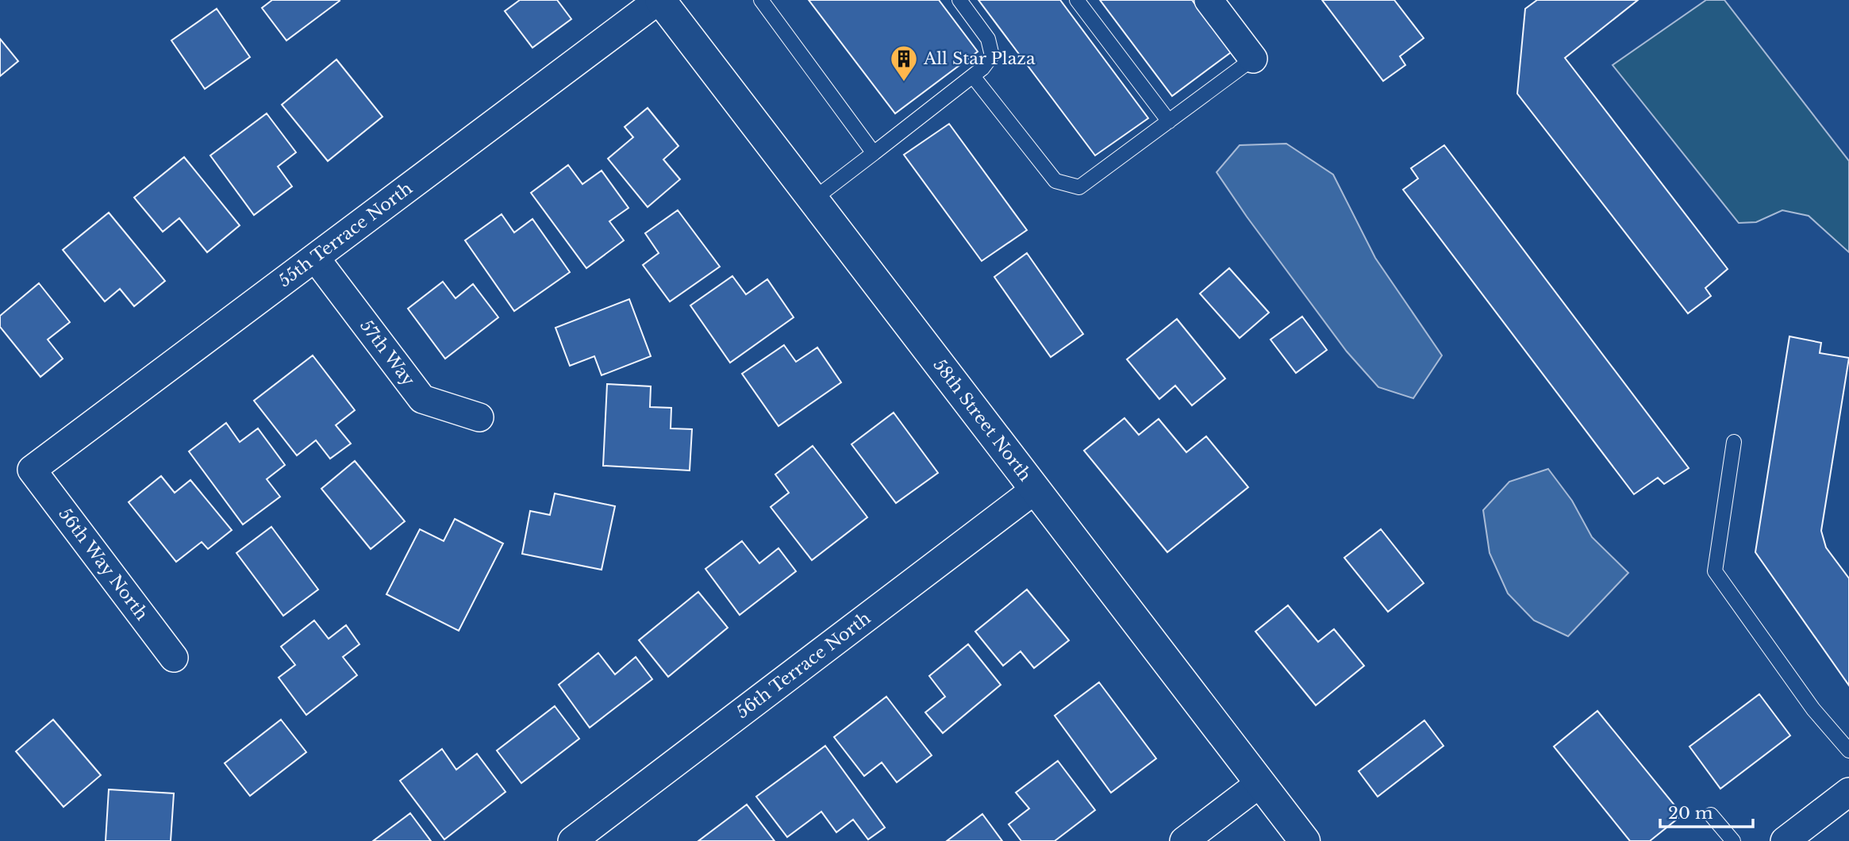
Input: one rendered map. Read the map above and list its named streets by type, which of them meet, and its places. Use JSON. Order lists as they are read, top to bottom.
{
  "streets": {
    "street": [
      "55th Terrace North",
      "57th Way",
      "58th Street North",
      "56th Way North",
      "56th Terrace North"
    ]
  },
  "crossings": [
    ["55th Terrace North", "57th Way"],
    ["55th Terrace North", "58th Street North"],
    ["55th Terrace North", "56th Way North"],
    ["58th Street North", "56th Terrace North"]
  ],
  "places": {
    "building": ["All Star Plaza"]
  },
  "scale_bar": "20 m"
}
